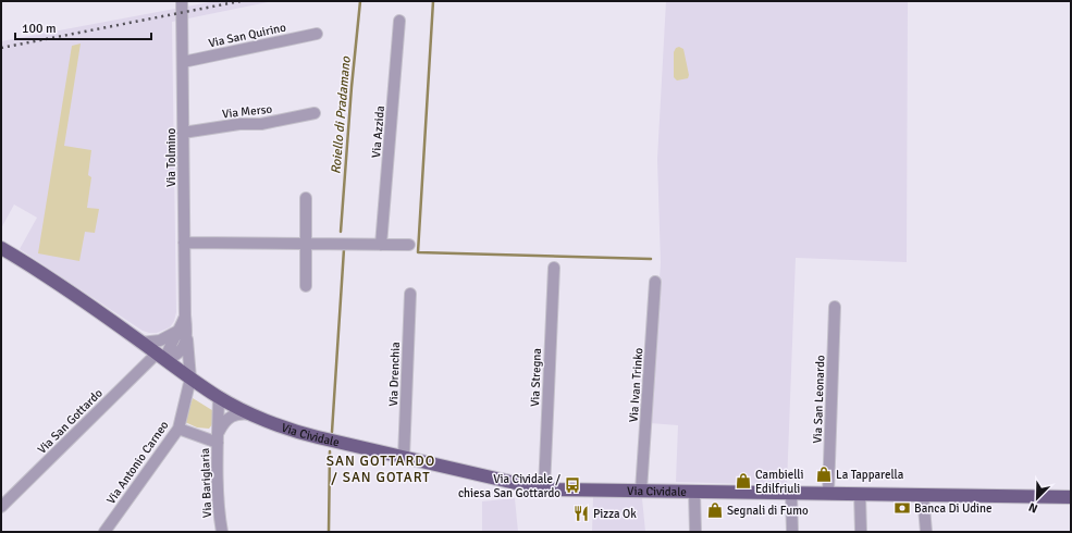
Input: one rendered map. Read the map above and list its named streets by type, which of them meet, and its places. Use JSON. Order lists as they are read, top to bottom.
{
  "streets": {
    "main road": ["Via Cividale"],
    "street": [
      "Via San Quirino",
      "Via Merso",
      "Via Azzida",
      "Via Tolmino",
      "Via Drenchia",
      "Via Stregna",
      "Via Ivan Trinko",
      "Via San Leonardo",
      "Via San Gottardo",
      "Via Antonio Carneo",
      "Via Bariglaria"
    ]
  },
  "crossings": [
    ["Via San Quirino", "Via Tolmino"],
    ["Via Merso", "Via Tolmino"],
    ["Via Tolmino", "Via San Gottardo"],
    ["Via Tolmino", "Via Cividale"],
    ["Via Tolmino", "Via Antonio Carneo"],
    ["Via Drenchia", "Via Cividale"],
    ["Via Stregna", "Via Cividale"],
    ["Via Ivan Trinko", "Via Cividale"],
    ["Via San Leonardo", "Via Cividale"],
    ["Via San Gottardo", "Via Cividale"],
    ["Via Cividale", "Via Antonio Carneo"],
    ["Via Cividale", "Via Bariglaria"]
  ],
  "districts": ["SAN GOTTARDO / SAN GOTART"],
  "water": ["Roiello di Pradamano"],
  "places": {
    "shop": ["La Tapparella", "Cambielli Edilfriuli", "Segnali di Fumo"],
    "bus stop": ["Via Cividale / chiesa San Gottardo"],
    "bank": ["Banca Di Udine"],
    "restaurant": ["Pizza Ok"]
  },
  "scale_bar": "100 m",
  "north": "bottom left"
}
